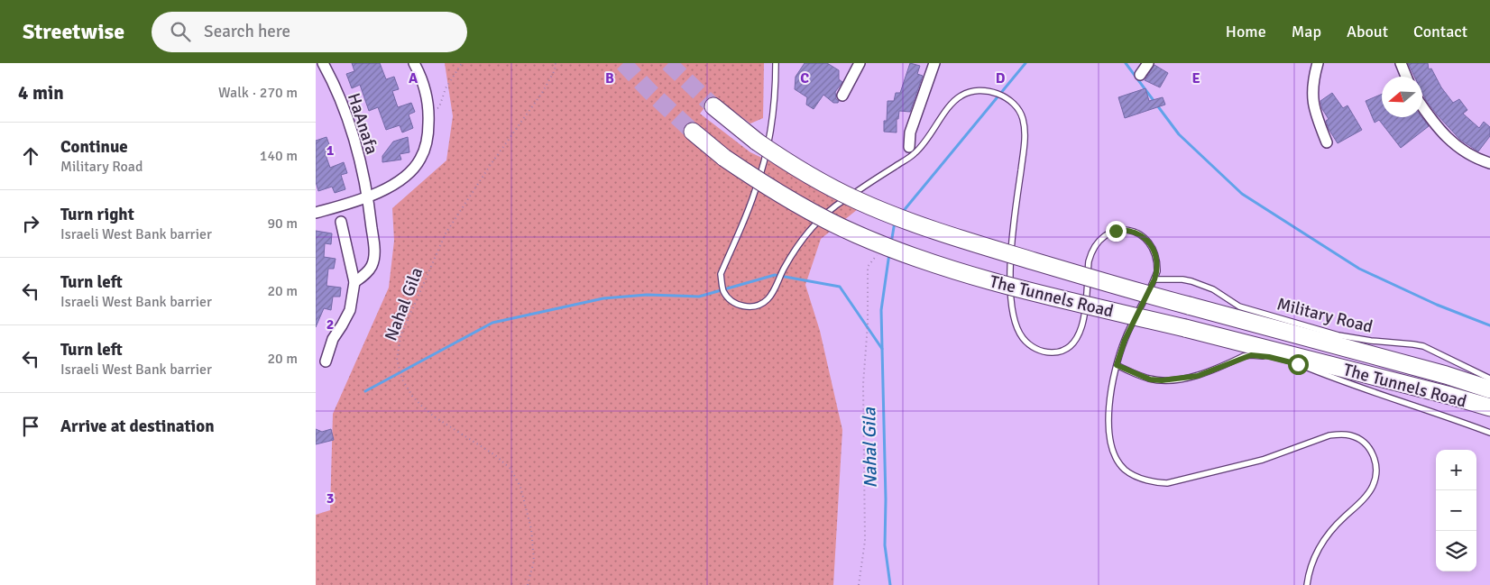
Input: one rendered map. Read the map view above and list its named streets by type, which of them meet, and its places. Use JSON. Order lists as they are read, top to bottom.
{
  "streets": {
    "highway": ["The Tunnels Road"],
    "street": ["HaAnafa"],
    "lane": ["Military Road"],
    "path": ["Nahal Gila"]
  },
  "water": ["Nahal Gila"],
  "north": "left",
  "page": {
    "header": "Streetwise",
    "search": "Search here",
    "nav": [
      "Home",
      "Map",
      "About",
      "Contact"
    ],
    "heading": ["4 min", "Walk · 270 m"],
    "list": [
      ["Continue", "Military Road", "140 m"],
      ["Turn right", "Israeli West Bank barrier", "90 m"],
      ["Turn left", "Israeli West Bank barrier", "20 m"],
      ["Turn left", "Israeli West Bank barrier", "20 m"],
      "Arrive at destination"
    ],
    "map_buttons": ["+", "−"]
  },
  "grid": {
    "columns": [
      "A",
      "B",
      "C",
      "D",
      "E"
    ],
    "rows": ["1", "2", "3"]
  }
}
